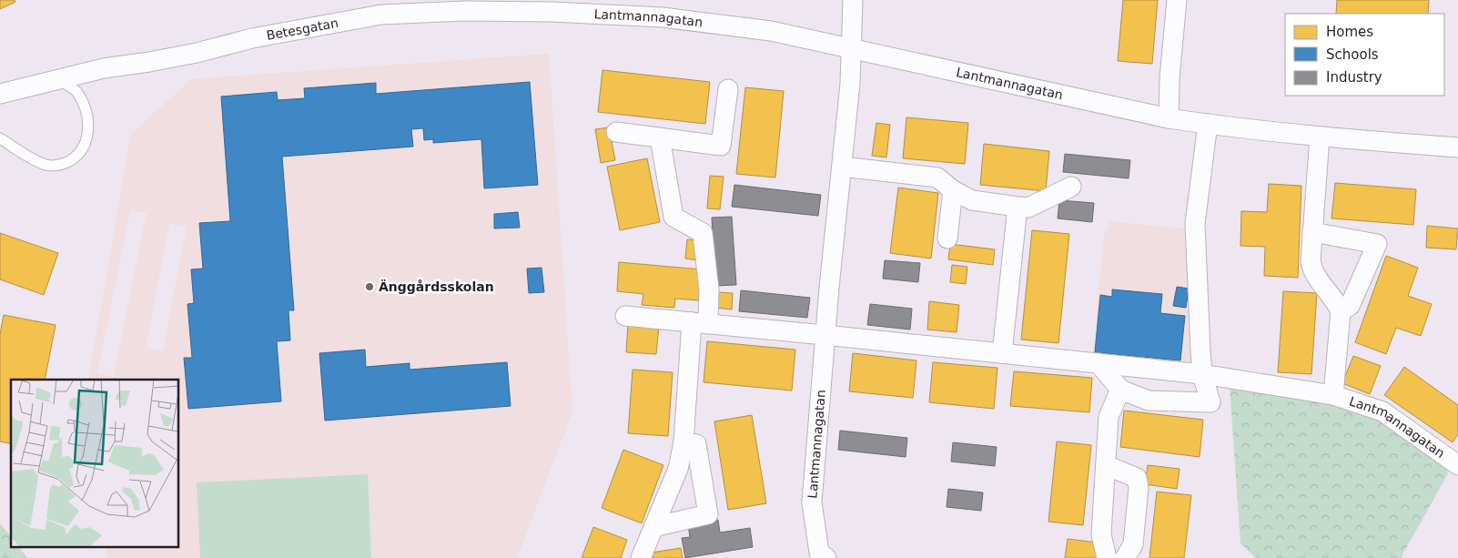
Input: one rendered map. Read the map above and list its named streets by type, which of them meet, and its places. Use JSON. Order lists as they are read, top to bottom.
{
  "streets": {
    "street": ["Lantmannagatan", "Betesgatan"]
  },
  "crossings": [
    ["Lantmannagatan", "Betesgatan"]
  ],
  "places": ["Änggårdsskolan"],
  "legend": ["Homes", "Schools", "Industry"]
}
